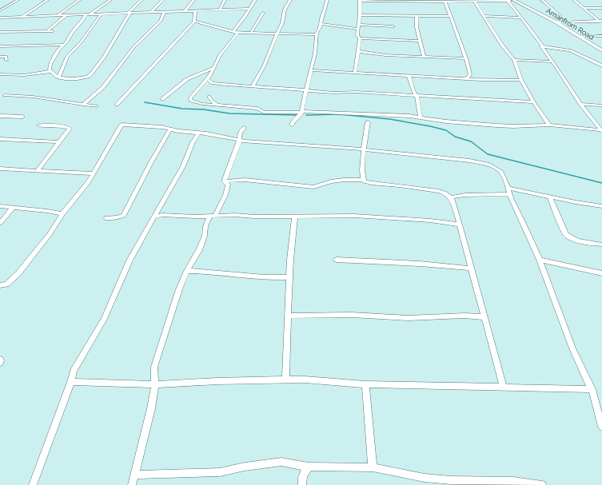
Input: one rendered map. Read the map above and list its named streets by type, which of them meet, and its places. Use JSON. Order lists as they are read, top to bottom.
{
  "streets": {
    "street": ["Amanfrom Road"]
  }
}
